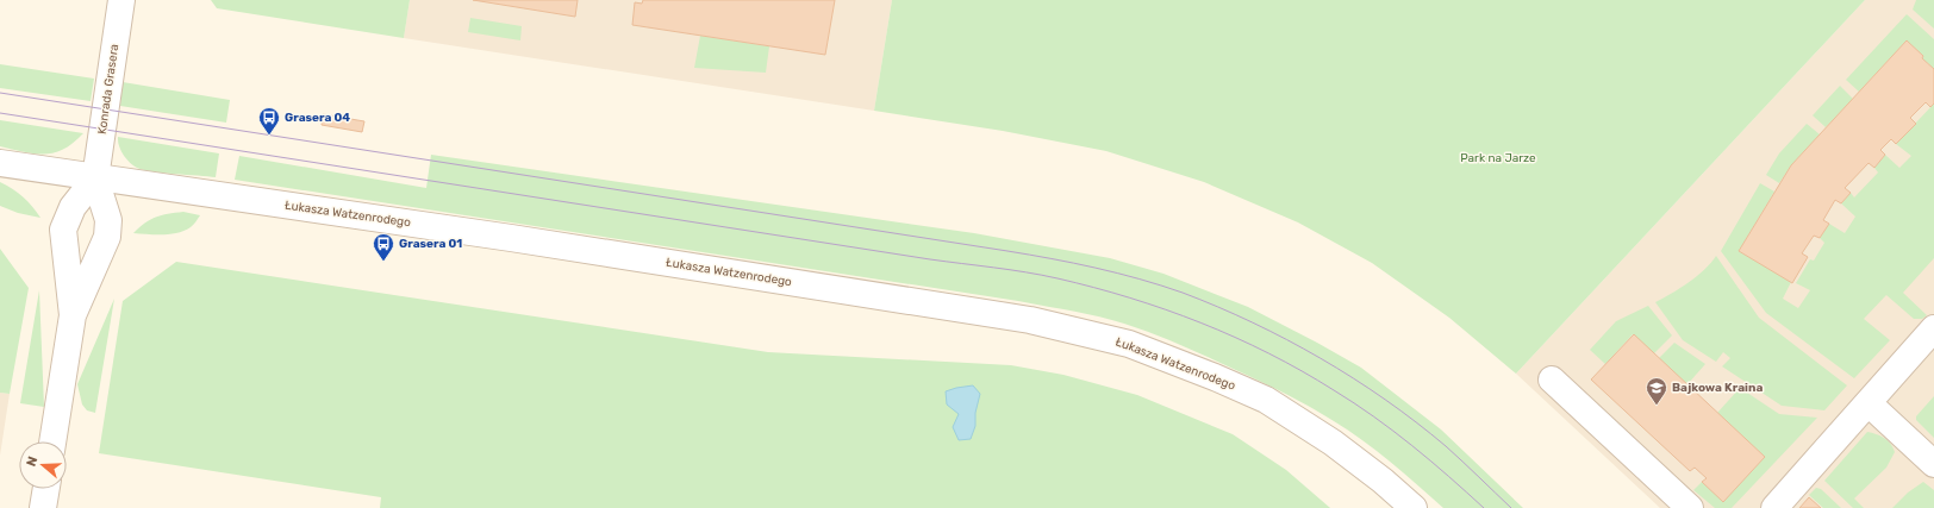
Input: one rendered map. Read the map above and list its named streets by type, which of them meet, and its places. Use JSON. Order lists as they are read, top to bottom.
{
  "streets": {
    "street": ["Konrada Grasera", "Łukasza Watzenrodego"]
  },
  "crossings": [
    ["Konrada Grasera", "Łukasza Watzenrodego"]
  ],
  "parks": ["Park na Jarze"],
  "places": {
    "bus stop": ["Grasera 04", "Grasera 01"],
    "school or university": ["Bajkowa Kraina"]
  },
  "north": "left"
}
